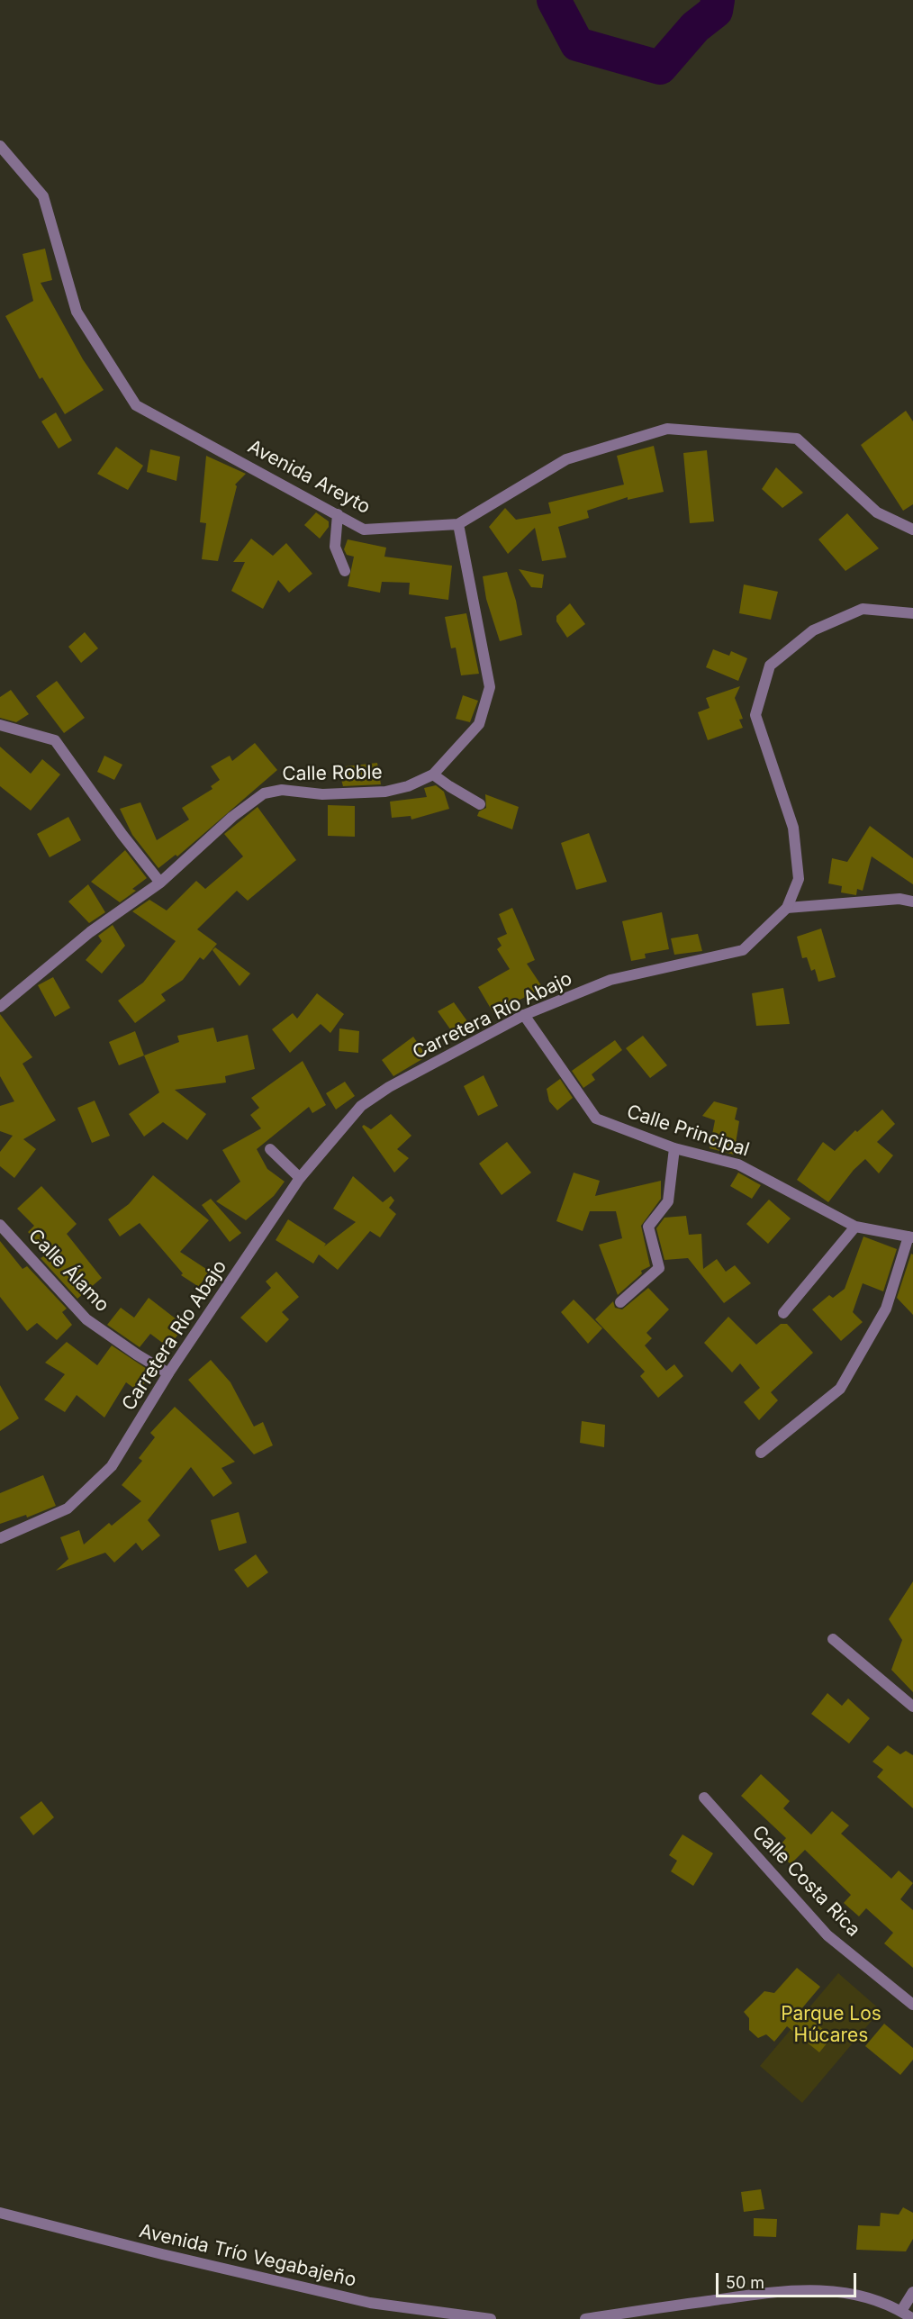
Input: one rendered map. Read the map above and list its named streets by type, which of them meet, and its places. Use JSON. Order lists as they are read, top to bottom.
{
  "streets": {
    "street": [
      "Avenida Areyto",
      "Calle Roble",
      "Carretera Río Abajo",
      "Calle Principal",
      "Calle Álamo",
      "Calle Costa Rica",
      "Avenida Trío Vegabajeño"
    ]
  },
  "crossings": [
    ["Avenida Areyto", "Calle Roble"],
    ["Carretera Río Abajo", "Calle Principal"],
    ["Carretera Río Abajo", "Calle Álamo"]
  ],
  "parks": ["Parque Los Húcares"],
  "scale_bar": "50 m"
}
